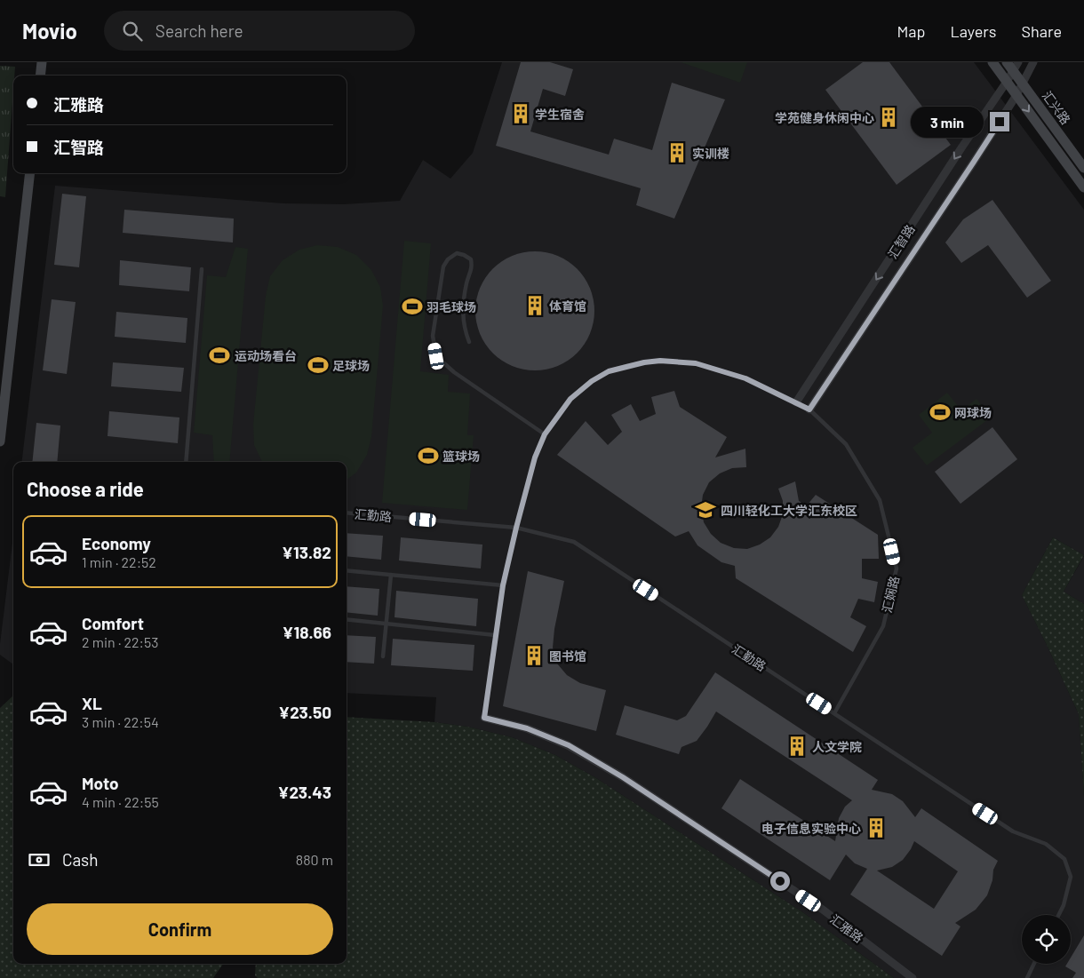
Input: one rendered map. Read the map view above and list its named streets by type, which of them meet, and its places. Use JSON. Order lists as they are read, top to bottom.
{
  "streets": {
    "main road": ["汇兴路"],
    "street": ["汇智路", "汇雅路"],
    "lane": ["汇勤路", "汇娴路"]
  },
  "crossings": [
    ["汇兴路", "汇智路"],
    ["汇智路", "汇娴路"],
    ["汇智路", "汇雅路"],
    ["汇勤路", "汇娴路"],
    ["汇勤路", "汇雅路"],
    ["汇娴路", "汇雅路"]
  ],
  "places": {
    "building": [
      "学生宿舍",
      "学苑健身休闲中心",
      "实训楼",
      "体育馆",
      "图书馆",
      "人文学院",
      "电子信息实验中心"
    ],
    "sports": [
      "羽毛球场",
      "运动场看台",
      "足球场",
      "网球场",
      "篮球场"
    ],
    "school or university": ["四川轻化工大学汇东校区"]
  },
  "page": {
    "header": "Movio",
    "search": "Search here",
    "nav": ["Map", "Layers", "Share"],
    "banner": ["汇雅路", "汇智路"],
    "bubble": "3 min",
    "heading": "Choose a ride",
    "list": [
      {
        "name": "Economy",
        "note": "1 min · 22:52",
        "value": "¥13.82"
      },
      {
        "name": "Comfort",
        "note": "2 min · 22:53",
        "value": "¥18.66"
      },
      {
        "name": "XL",
        "note": "3 min · 22:54",
        "value": "¥23.50"
      },
      {
        "name": "Moto",
        "note": "4 min · 22:55",
        "value": "¥23.43"
      }
    ],
    "pay": ["Cash", "880 m"],
    "buttons": "Confirm"
  }
}
